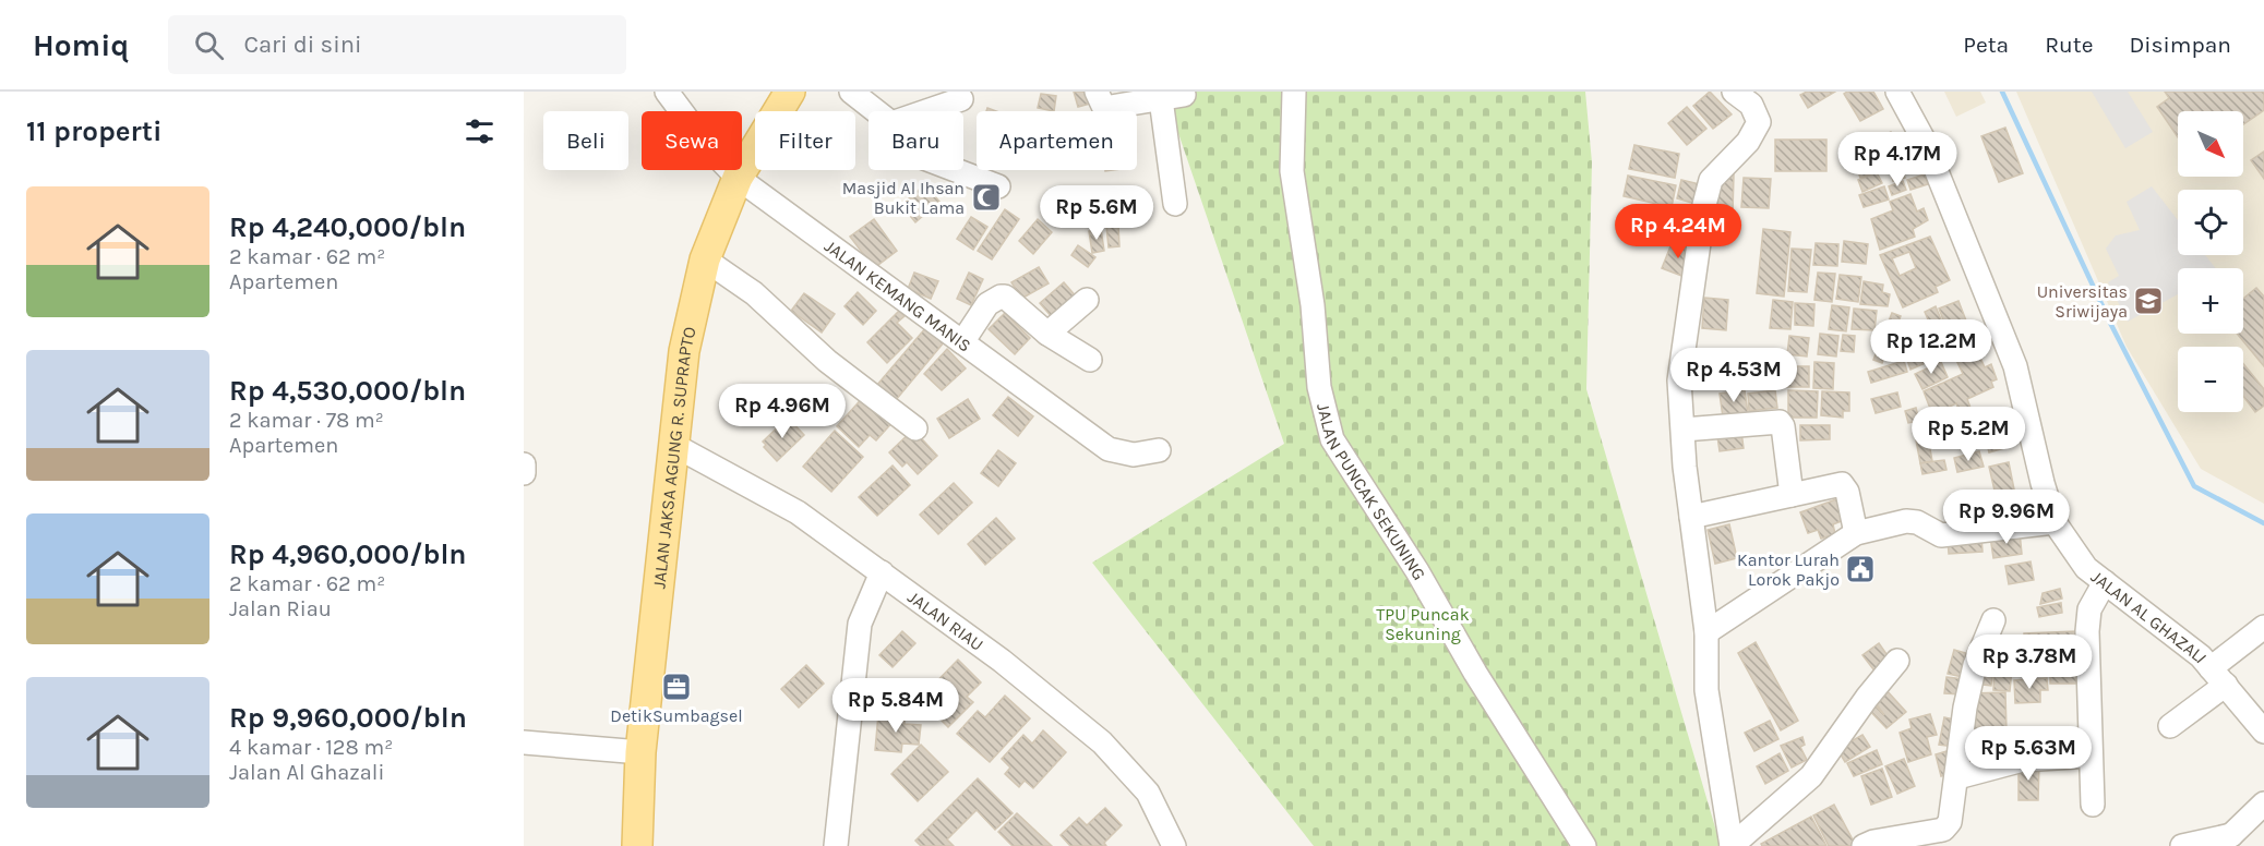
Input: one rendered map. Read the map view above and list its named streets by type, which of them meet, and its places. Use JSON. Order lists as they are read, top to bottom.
{
  "streets": {
    "main road": ["JALAN JAKSA AGUNG R. SUPRAPTO"],
    "street": [
      "JALAN KEMANG MANIS",
      "JALAN PUNCAK SEKUNING",
      "JALAN AL GHAZALI",
      "JALAN RIAU"
    ]
  },
  "crossings": [
    ["JALAN KEMANG MANIS", "JALAN JAKSA AGUNG R. SUPRAPTO"],
    ["JALAN JAKSA AGUNG R. SUPRAPTO", "JALAN RIAU"]
  ],
  "parks": ["TPU Puncak Sekuning"],
  "places": {
    "mosque": ["Masjid Al Ihsan Bukit Lama"],
    "school or university": ["Universitas Sriwijaya"],
    "public building": ["Kantor Lurah Lorok Pakjo"],
    "office": ["DetikSumbagsel"]
  },
  "north": "bottom right",
  "page": {
    "header": "Homiq",
    "search": "Cari di sini",
    "nav": ["Peta", "Rute", "Disimpan"],
    "heading": "11 properti",
    "map_buttons": ["+", "−"],
    "chip": [
      "Beli",
      "Sewa",
      "Filter",
      "Baru",
      "Apartemen"
    ],
    "price": [
      "Rp 4.17M",
      "Rp 5.6M",
      "Rp 4.24M",
      "Rp 12.2M",
      "Rp 4.53M",
      "Rp 4.96M",
      "Rp 5.2M",
      "Rp 9.96M",
      "Rp 3.78M",
      "Rp 5.84M",
      "Rp 5.63M"
    ],
    "list": [
      {
        "name": "Rp 4,240,000/bln",
        "note": "2 kamar · 62 m² · Apartemen"
      },
      {
        "name": "Rp 4,530,000/bln",
        "note": "2 kamar · 78 m² · Apartemen"
      },
      {
        "name": "Rp 4,960,000/bln",
        "note": "2 kamar · 62 m² · Jalan Riau"
      },
      {
        "name": "Rp 9,960,000/bln",
        "note": "4 kamar · 128 m² · Jalan Al Ghazali"
      }
    ]
  }
}
